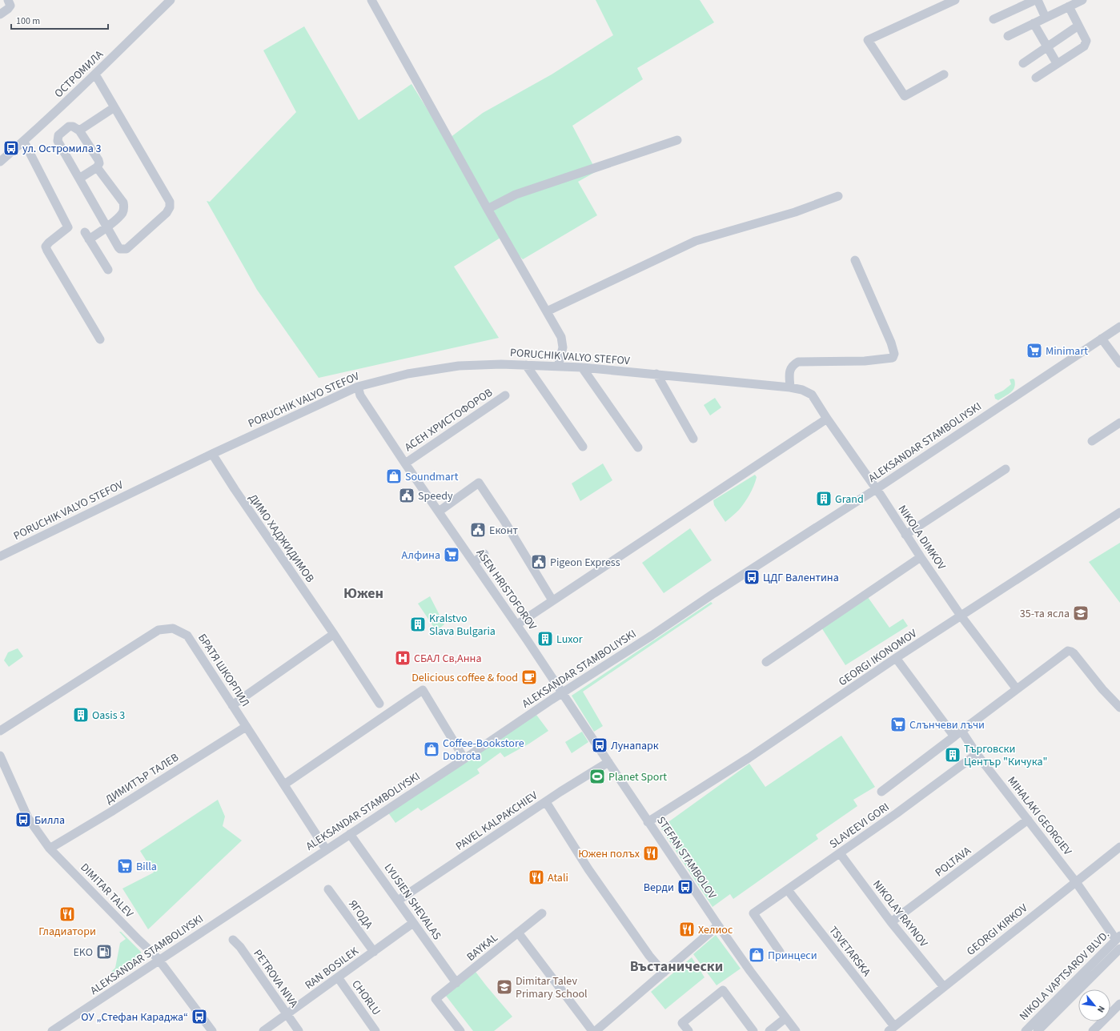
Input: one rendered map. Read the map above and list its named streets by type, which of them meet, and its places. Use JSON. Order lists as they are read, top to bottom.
{
  "streets": {
    "street": [
      "ОСТРОМИЛА",
      "PORUCHIK VALYO STEFOV",
      "АСЕН ХРИСТОФОРОВ",
      "ALEKSANDAR STAMBOLIYSKI",
      "NIKOLA DIMKOV",
      "ДИМО ХАДЖИДИМОВ",
      "ASEN HRISTOFOROV",
      "GEORGI IKONOMOV",
      "БРАТЯ ШКОРПИЛ",
      "ДИМИТЪР ТАЛЕВ",
      "MIHALAKI GEORGIEV",
      "PAVEL KALPAKCHIEV",
      "SLAVEEVI GORI",
      "STEFAN STAMBOLOV",
      "POLTAVA",
      "DIMITAR TALEV",
      "LYUSIEN SHEVALAS",
      "NIKOLAY RAYNOV",
      "ЯГОДА",
      "GEORGI KIRKOV",
      "BAYKAL",
      "TSVETARSKA",
      "RAN BOSILEK",
      "NIKOLA VAPTSAROV BLVD.",
      "PETROVA NIVA",
      "CHORLU"
    ]
  },
  "crossings": [
    ["PORUCHIK VALYO STEFOV", "NIKOLA DIMKOV"],
    ["PORUCHIK VALYO STEFOV", "ДИМО ХАДЖИДИМОВ"],
    ["PORUCHIK VALYO STEFOV", "ASEN HRISTOFOROV"],
    ["АСЕН ХРИСТОФОРОВ", "ASEN HRISTOFOROV"],
    ["ALEKSANDAR STAMBOLIYSKI", "NIKOLA DIMKOV"],
    ["ALEKSANDAR STAMBOLIYSKI", "ASEN HRISTOFOROV"],
    ["ALEKSANDAR STAMBOLIYSKI", "БРАТЯ ШКОРПИЛ"],
    ["ALEKSANDAR STAMBOLIYSKI", "STEFAN STAMBOLOV"],
    ["ALEKSANDAR STAMBOLIYSKI", "DIMITAR TALEV"],
    ["ALEKSANDAR STAMBOLIYSKI", "LYUSIEN SHEVALAS"],
    ["NIKOLA DIMKOV", "GEORGI IKONOMOV"],
    ["ASEN HRISTOFOROV", "STEFAN STAMBOLOV"],
    ["GEORGI IKONOMOV", "STEFAN STAMBOLOV"],
    ["БРАТЯ ШКОРПИЛ", "ДИМИТЪР ТАЛЕВ"],
    ["ДИМИТЪР ТАЛЕВ", "DIMITAR TALEV"],
    ["MIHALAKI GEORGIEV", "SLAVEEVI GORI"],
    ["MIHALAKI GEORGIEV", "POLTAVA"],
    ["MIHALAKI GEORGIEV", "GEORGI KIRKOV"],
    ["MIHALAKI GEORGIEV", "NIKOLA VAPTSAROV BLVD."],
    ["PAVEL KALPAKCHIEV", "STEFAN STAMBOLOV"],
    ["PAVEL KALPAKCHIEV", "LYUSIEN SHEVALAS"],
    ["SLAVEEVI GORI", "NIKOLAY RAYNOV"],
    ["SLAVEEVI GORI", "TSVETARSKA"],
    ["POLTAVA", "NIKOLAY RAYNOV"],
    ["LYUSIEN SHEVALAS", "BAYKAL"],
    ["LYUSIEN SHEVALAS", "RAN BOSILEK"],
    ["NIKOLAY RAYNOV", "GEORGI KIRKOV"],
    ["ЯГОДА", "RAN BOSILEK"],
    ["GEORGI KIRKOV", "TSVETARSKA"],
    ["RAN BOSILEK", "PETROVA NIVA"],
    ["RAN BOSILEK", "CHORLU"]
  ],
  "districts": ["Южен", "Въстанически"],
  "places": {
    "bus stop": [
      "ул. Остромила 3",
      "ЦДГ Валентина",
      "Лунапарк",
      "Билла",
      "Верди",
      "ОУ „Стефан Караджа“"
    ],
    "supermarket": [
      "Minimart",
      "Алфина",
      "Слънчеви лъчи",
      "Billa"
    ],
    "shop": ["Soundmart", "Coffee-Bookstore Dobrota", "Принцеси"],
    "public building": ["Speedy", "Еконт", "Pigeon Express"],
    "building": [
      "Grand",
      "Kralstvo Slava Bulgaria",
      "Luxor",
      "Oasis 3",
      "Търговски Център \"Кичука\""
    ],
    "school or university": ["35-та ясла", "Dimitar Talev Primary School"],
    "hospital": ["СБАЛ Св,Анна"],
    "cafe": ["Delicious coffee & food"],
    "sports": ["Planet Sport"],
    "restaurant": [
      "Южен полъх",
      "Atali",
      "Гладиатори",
      "Хелиос"
    ],
    "fuel station": ["EKO"]
  },
  "scale_bar": "100 m",
  "north": "bottom right"
}
